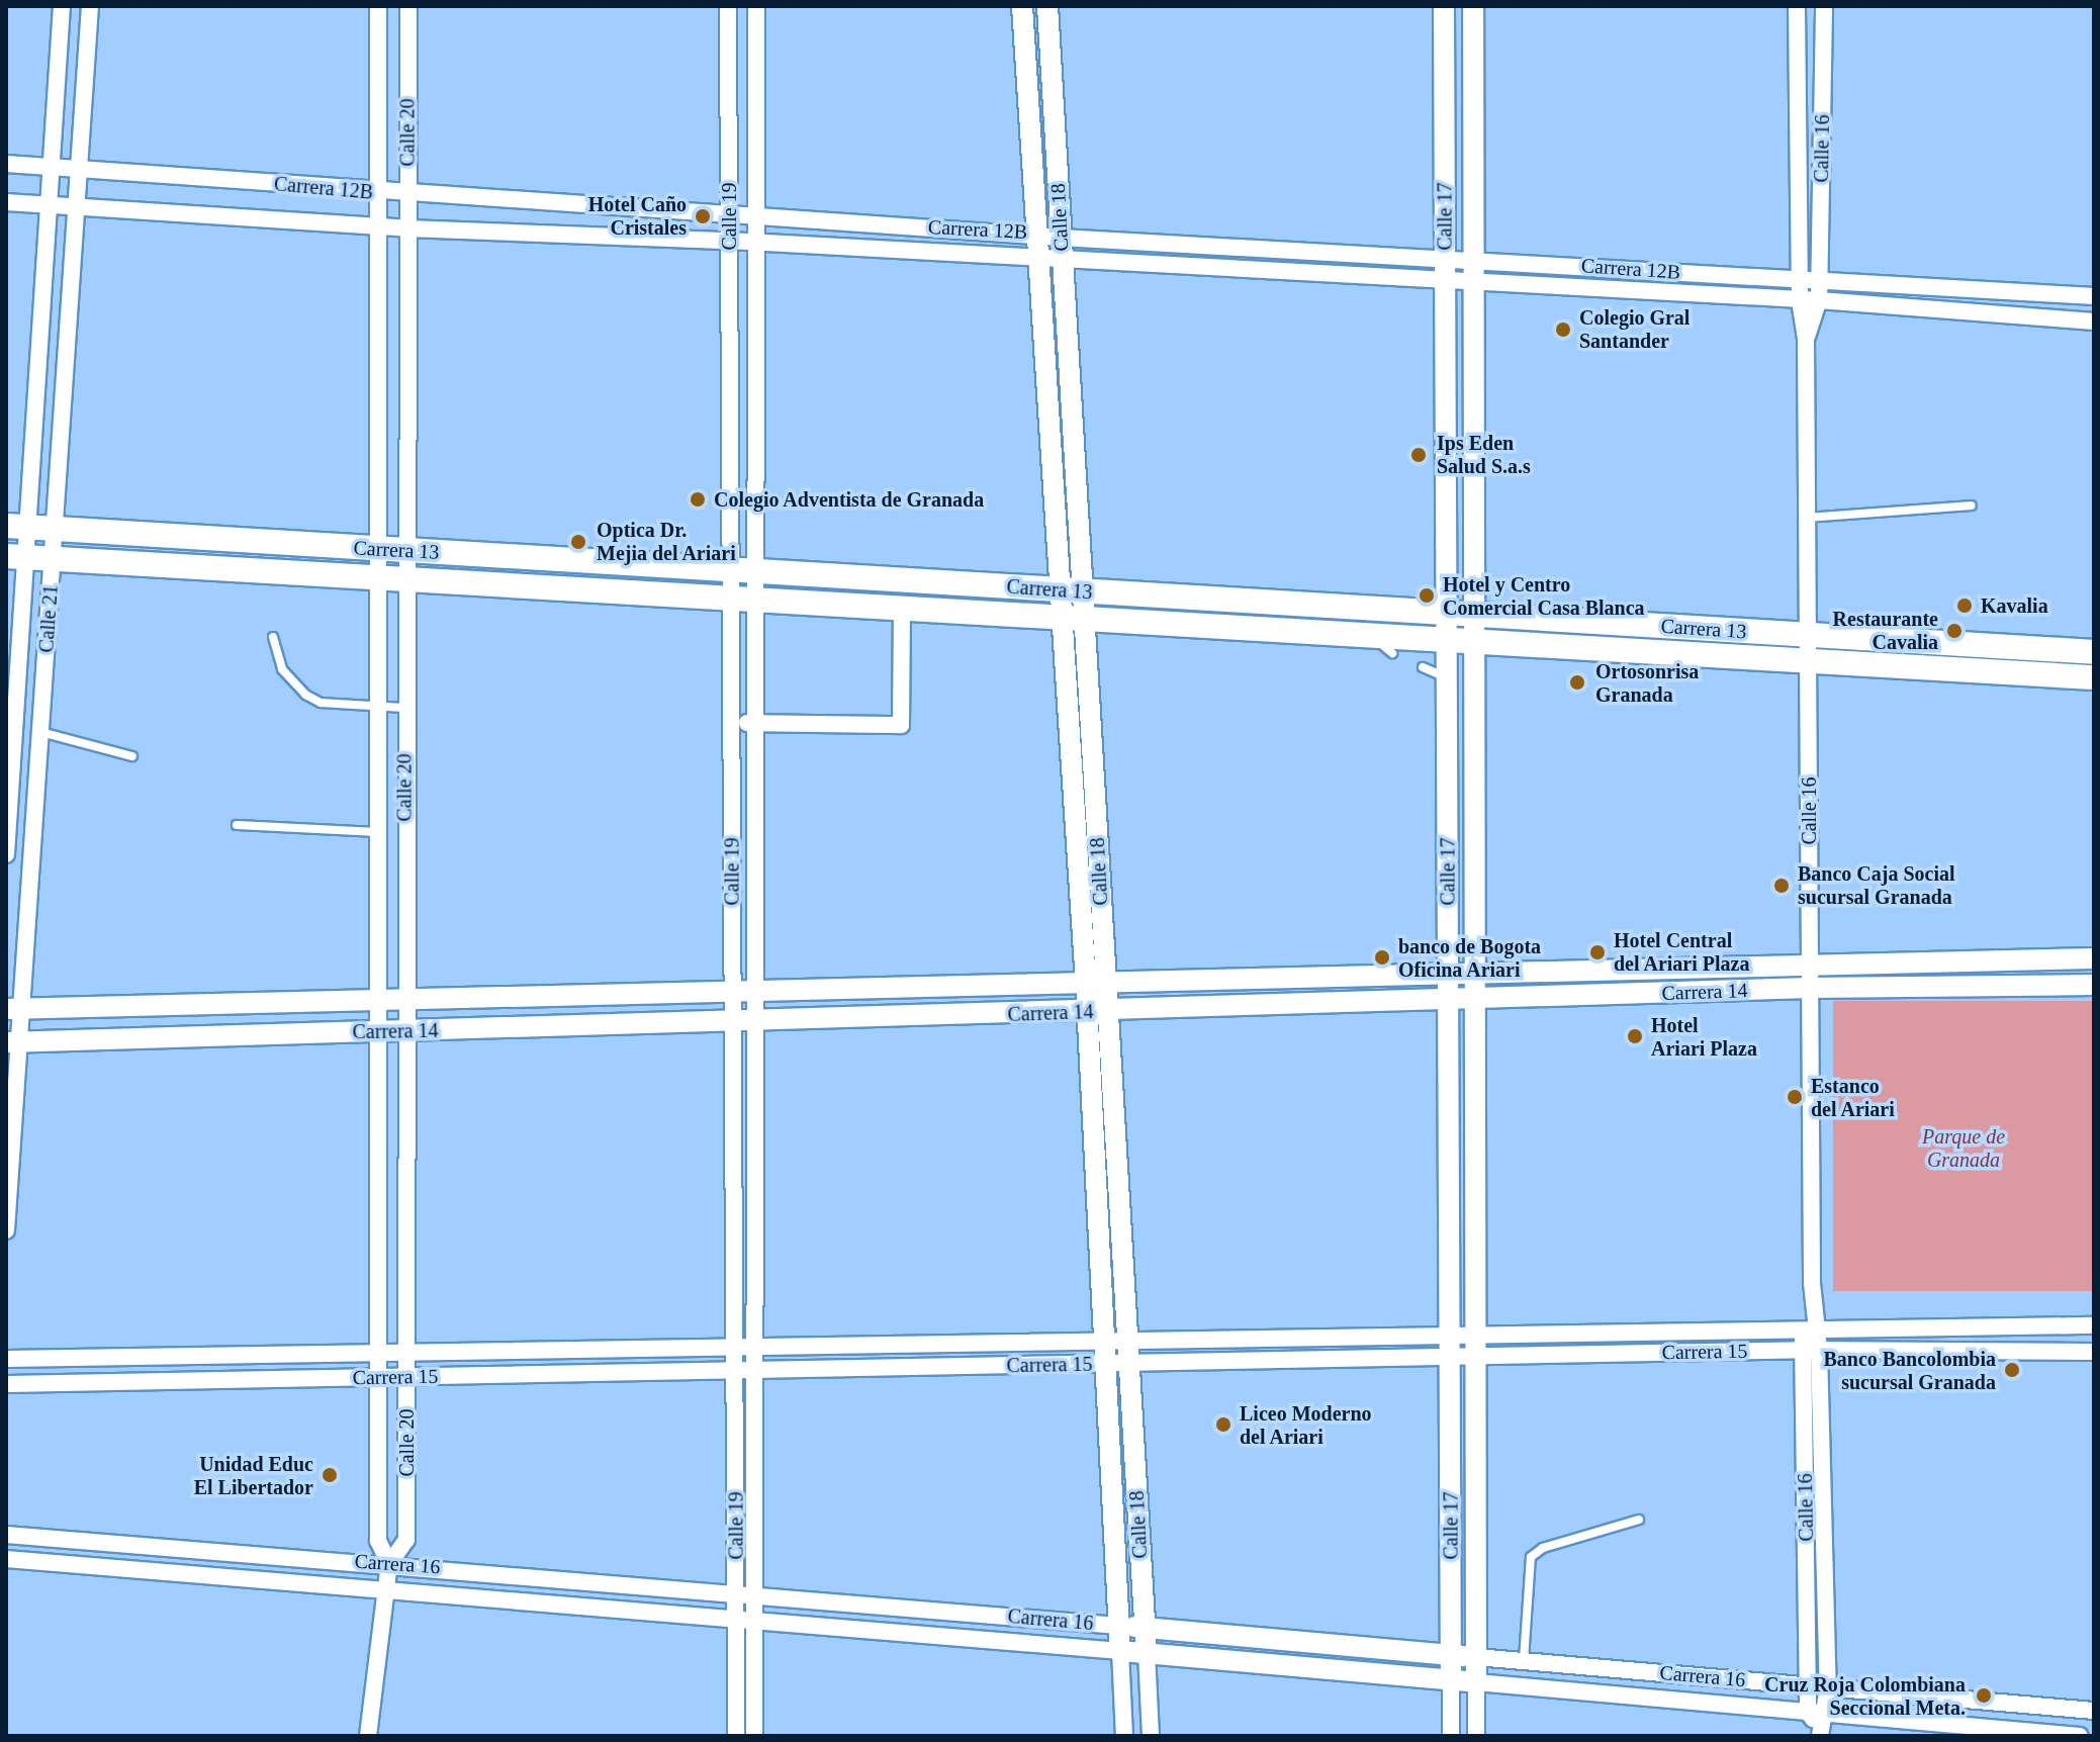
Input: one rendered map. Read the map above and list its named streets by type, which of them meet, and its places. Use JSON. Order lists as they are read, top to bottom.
{
  "streets": {
    "main road": ["Carrera 13"],
    "street": [
      "Calle 20",
      "Calle 16",
      "Carrera 12B",
      "Calle 19",
      "Calle 17",
      "Calle 18",
      "Calle 21",
      "Carrera 14",
      "Carrera 15",
      "Carrera 16"
    ]
  },
  "crossings": [
    ["Calle 20", "Carrera 12B"],
    ["Calle 20", "Carrera 13"],
    ["Calle 20", "Carrera 14"],
    ["Calle 20", "Carrera 15"],
    ["Calle 20", "Carrera 16"],
    ["Calle 16", "Carrera 12B"],
    ["Calle 16", "Carrera 13"],
    ["Calle 16", "Carrera 14"],
    ["Calle 16", "Carrera 15"],
    ["Calle 16", "Carrera 16"],
    ["Carrera 12B", "Calle 19"],
    ["Carrera 12B", "Calle 17"],
    ["Carrera 12B", "Calle 18"],
    ["Carrera 12B", "Calle 21"],
    ["Calle 19", "Carrera 13"],
    ["Calle 19", "Carrera 14"],
    ["Calle 19", "Carrera 15"],
    ["Calle 19", "Carrera 16"],
    ["Calle 17", "Carrera 13"],
    ["Calle 17", "Carrera 14"],
    ["Calle 17", "Carrera 15"],
    ["Calle 17", "Carrera 16"],
    ["Calle 18", "Carrera 13"],
    ["Calle 18", "Carrera 14"],
    ["Calle 18", "Carrera 15"],
    ["Calle 18", "Carrera 16"],
    ["Carrera 13", "Calle 21"],
    ["Calle 21", "Carrera 14"]
  ],
  "parks": ["Parque de Granada"],
  "places": [
    "Hotel Caño Cristales",
    "Colegio Gral Santander",
    "Ips Eden Salud S.a.s",
    "Colegio Adventista de Granada",
    "Optica Dr. Mejia del Ariari",
    "Hotel y Centro Comercial Casa Blanca",
    "Kavalia",
    "Restaurante Cavalia",
    "Ortosonrisa Granada",
    "Banco Caja Social sucursal Granada",
    "Hotel Central del Ariari Plaza",
    "banco de Bogota Oficina Ariari",
    "Hotel Ariari Plaza",
    "Estanco del Ariari",
    "Banco Bancolombia sucursal Granada",
    "Liceo Moderno del Ariari",
    "Unidad Educ El Libertador",
    "Cruz Roja Colombiana Seccional Meta."
  ]
}
